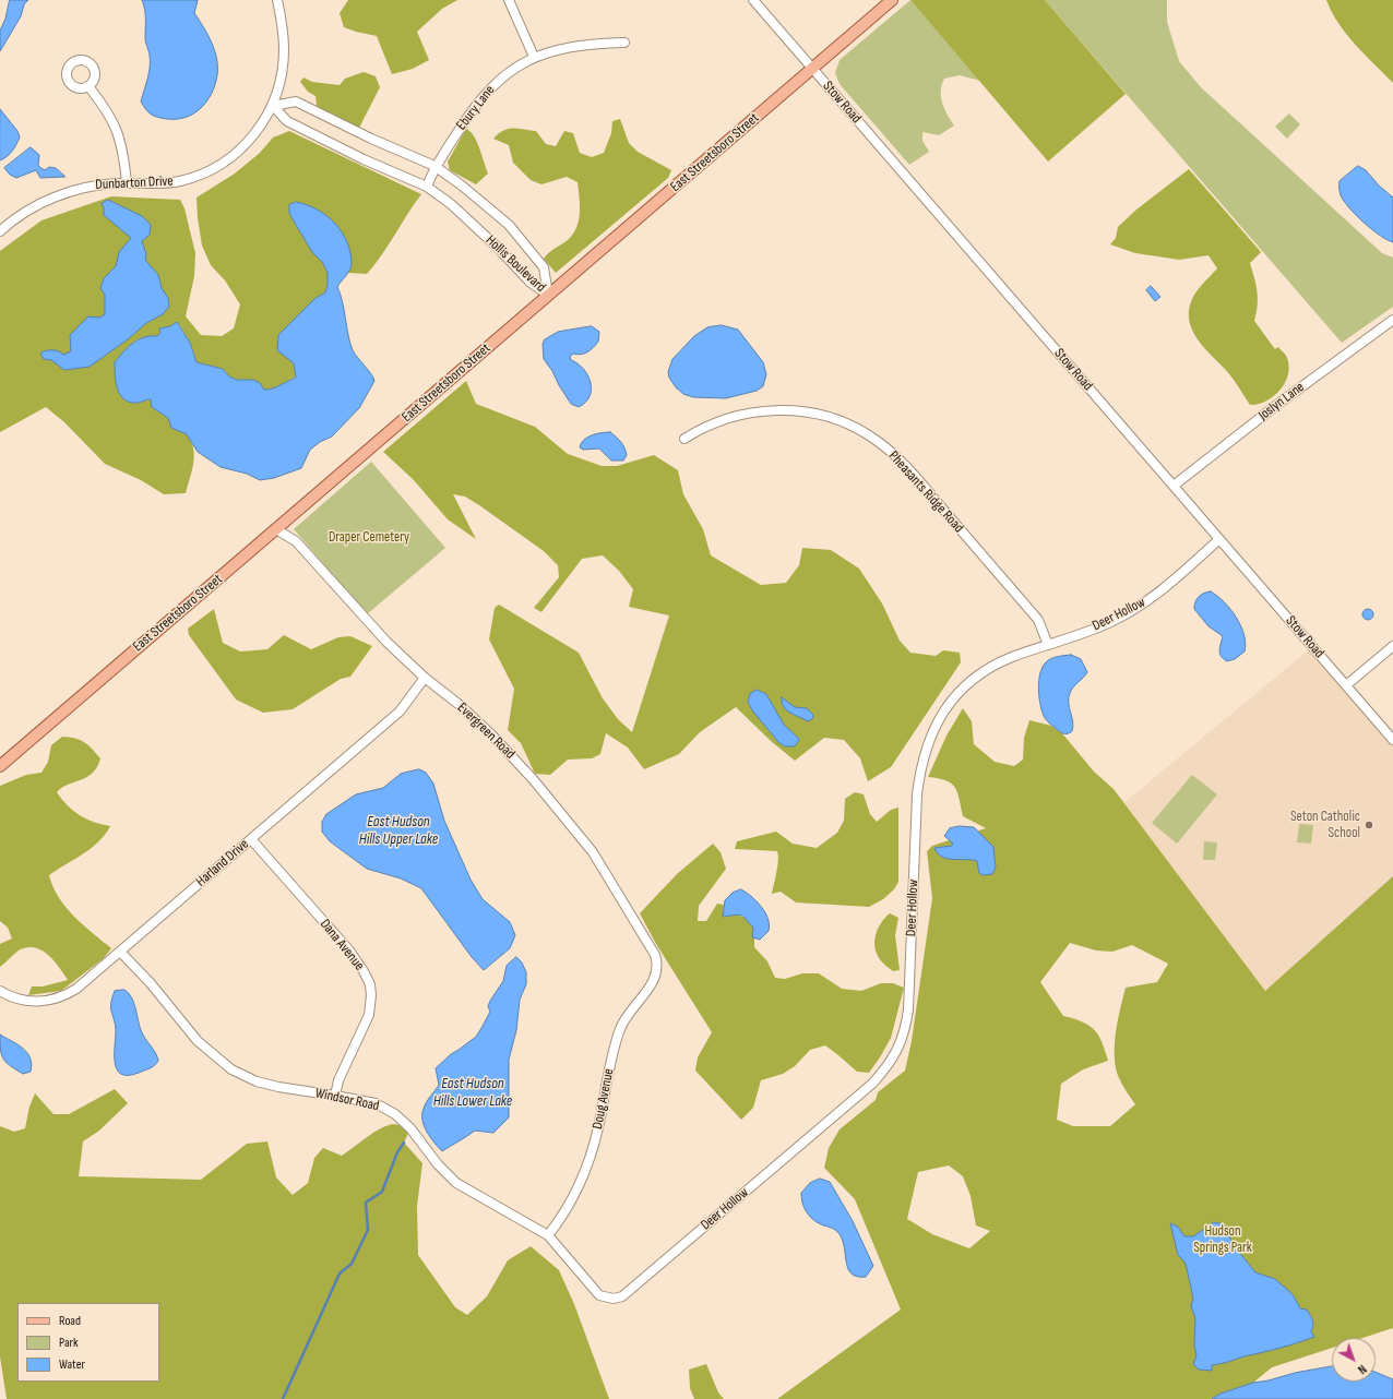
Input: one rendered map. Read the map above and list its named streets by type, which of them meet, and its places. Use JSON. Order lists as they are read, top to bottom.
{
  "streets": {
    "main road": ["East Streetsboro Street"],
    "street": [
      "Stow Road",
      "Ebury Lane",
      "Dunbarton Drive",
      "Hollis Boulevard",
      "Joslyn Lane",
      "Pheasants Ridge Road",
      "Deer Hollow",
      "Evergreen Road",
      "Harland Drive",
      "Dana Avenue",
      "Doug Avenue",
      "Windsor Road"
    ]
  },
  "crossings": [
    ["Stow Road", "East Streetsboro Street"],
    ["Stow Road", "Joslyn Lane"],
    ["Stow Road", "Deer Hollow"],
    ["Ebury Lane", "Hollis Boulevard"],
    ["East Streetsboro Street", "Hollis Boulevard"],
    ["East Streetsboro Street", "Evergreen Road"],
    ["Dunbarton Drive", "Hollis Boulevard"],
    ["Pheasants Ridge Road", "Deer Hollow"],
    ["Deer Hollow", "Windsor Road"],
    ["Evergreen Road", "Harland Drive"],
    ["Evergreen Road", "Doug Avenue"],
    ["Harland Drive", "Dana Avenue"],
    ["Harland Drive", "Windsor Road"],
    ["Dana Avenue", "Windsor Road"],
    ["Doug Avenue", "Windsor Road"]
  ],
  "water": ["East Hudson Hills Upper Lake", "East Hudson Hills Lower Lake"],
  "parks": ["Draper Cemetery", "Hudson Springs Park"],
  "places": ["Seton Catholic School"],
  "legend": ["Road", "Park", "Water"],
  "north": "bottom right"
}
